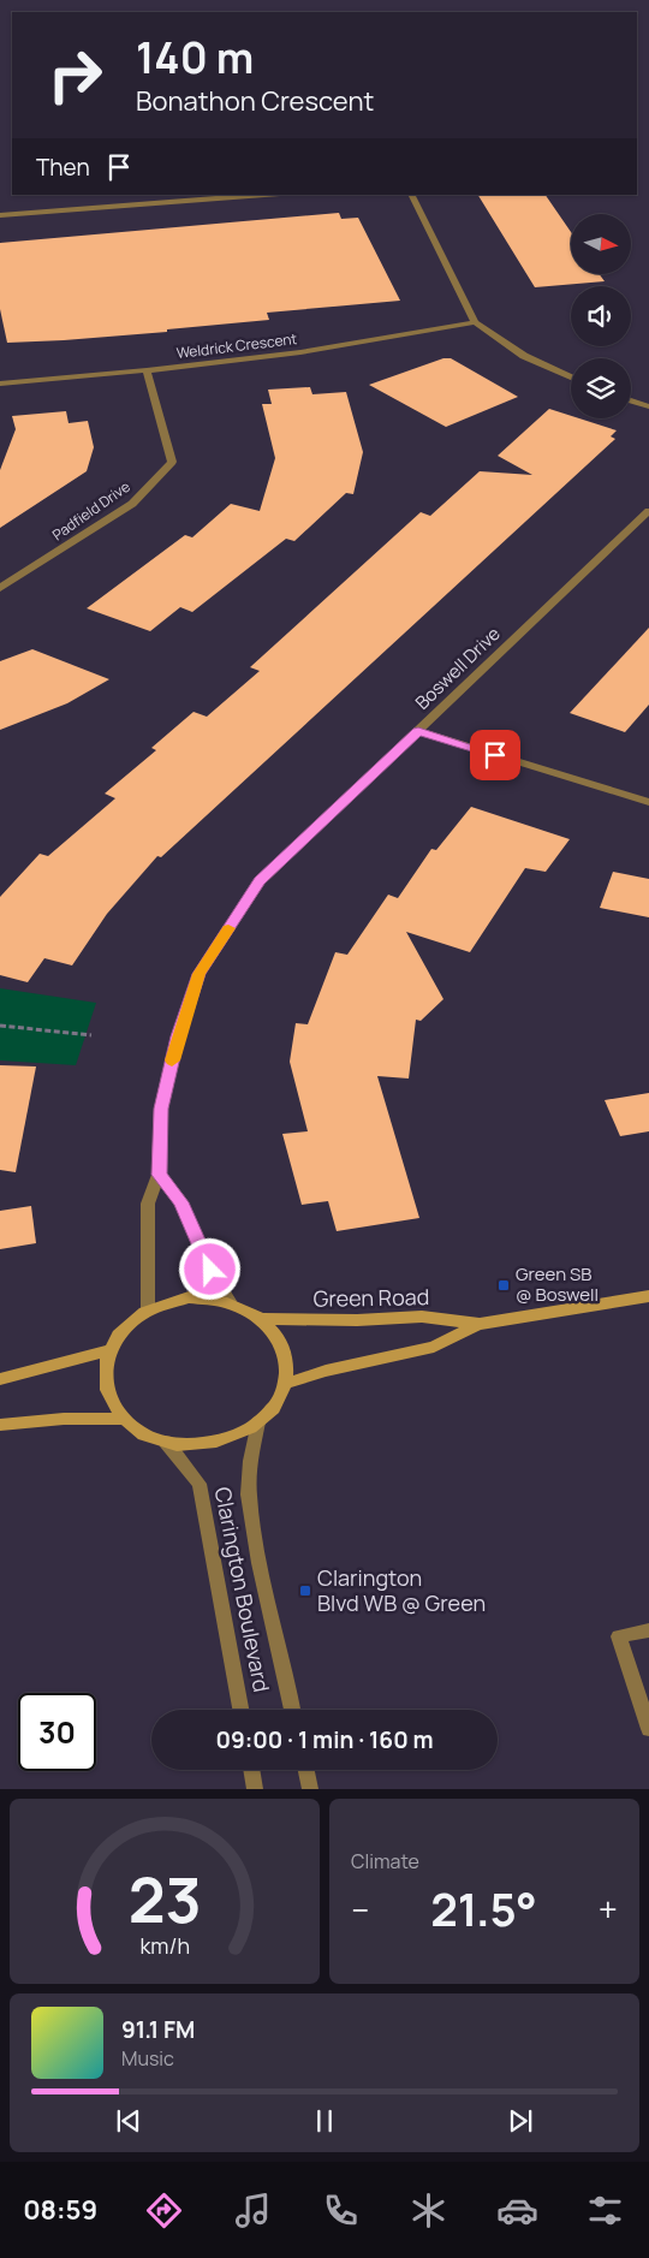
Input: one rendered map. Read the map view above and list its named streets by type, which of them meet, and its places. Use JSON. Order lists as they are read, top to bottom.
{
  "streets": {
    "street": [
      "Weldrick Crescent",
      "Padfield Drive",
      "Boswell Drive",
      "Green Road",
      "Clarington Boulevard"
    ]
  },
  "crossings": [
    ["Weldrick Crescent", "Padfield Drive"],
    ["Boswell Drive", "Green Road"],
    ["Boswell Drive", "Clarington Boulevard"],
    ["Green Road", "Clarington Boulevard"]
  ],
  "places": {
    "transit": ["Green SB @ Boswell", "Clarington Blvd WB @ Green"]
  },
  "north": "right",
  "page": {
    "turn": ["140 m", "Bonathon Crescent"],
    "then": "Then",
    "limit": "30",
    "trip": "09:00 · 1 min · 160 m",
    "tile": "Climate",
    "heat": ["−", "21.5°", "+"],
    "song": ["91.1 FM", "Music"],
    "tabs": "08:59",
    "gauge": ["23", "km/h"]
  }
}
